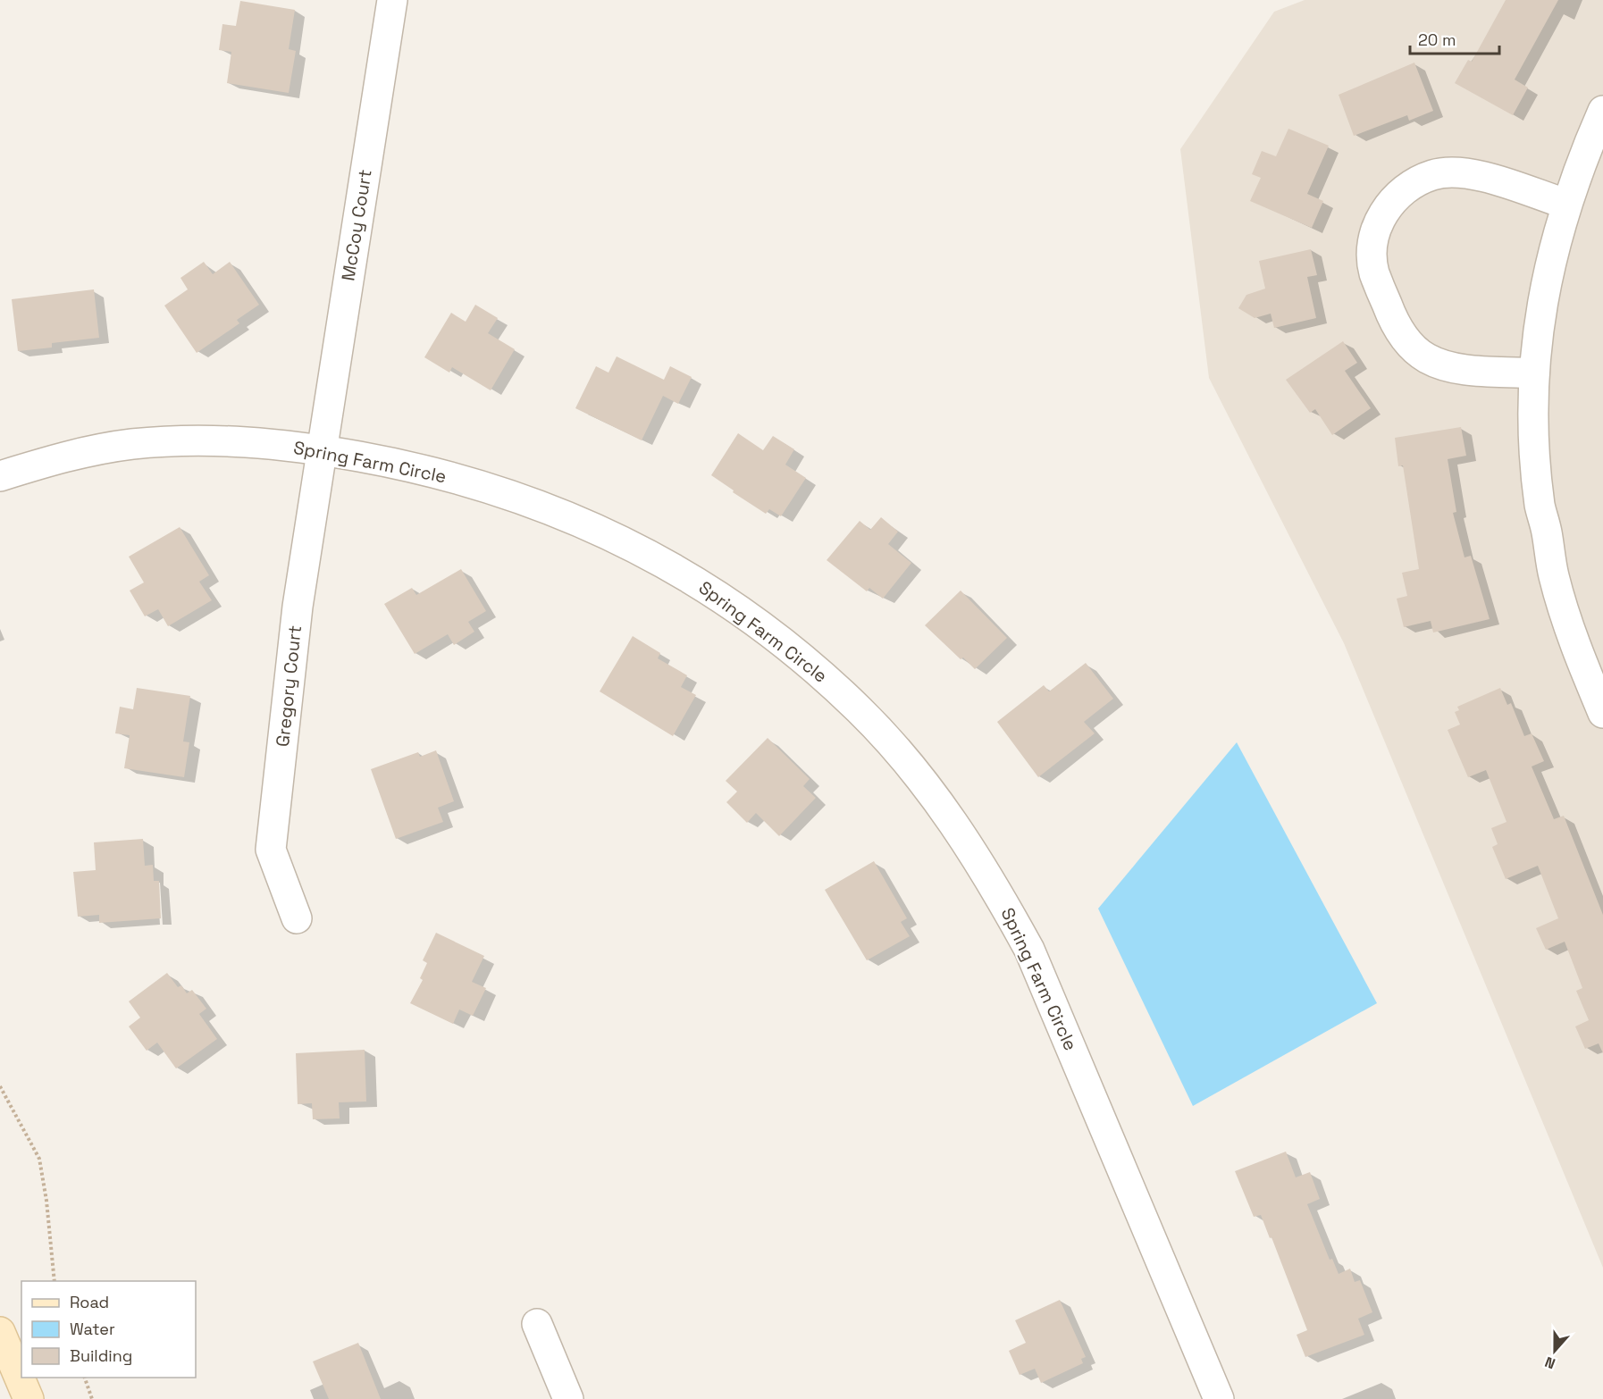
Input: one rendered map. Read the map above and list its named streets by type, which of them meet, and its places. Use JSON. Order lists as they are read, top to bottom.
{
  "streets": {
    "street": ["McCoy Court", "Spring Farm Circle", "Gregory Court"]
  },
  "crossings": [
    ["McCoy Court", "Spring Farm Circle"],
    ["McCoy Court", "Gregory Court"],
    ["Spring Farm Circle", "Gregory Court"]
  ],
  "legend": ["Road", "Water", "Building"],
  "scale_bar": "20 m",
  "north": "bottom"
}
